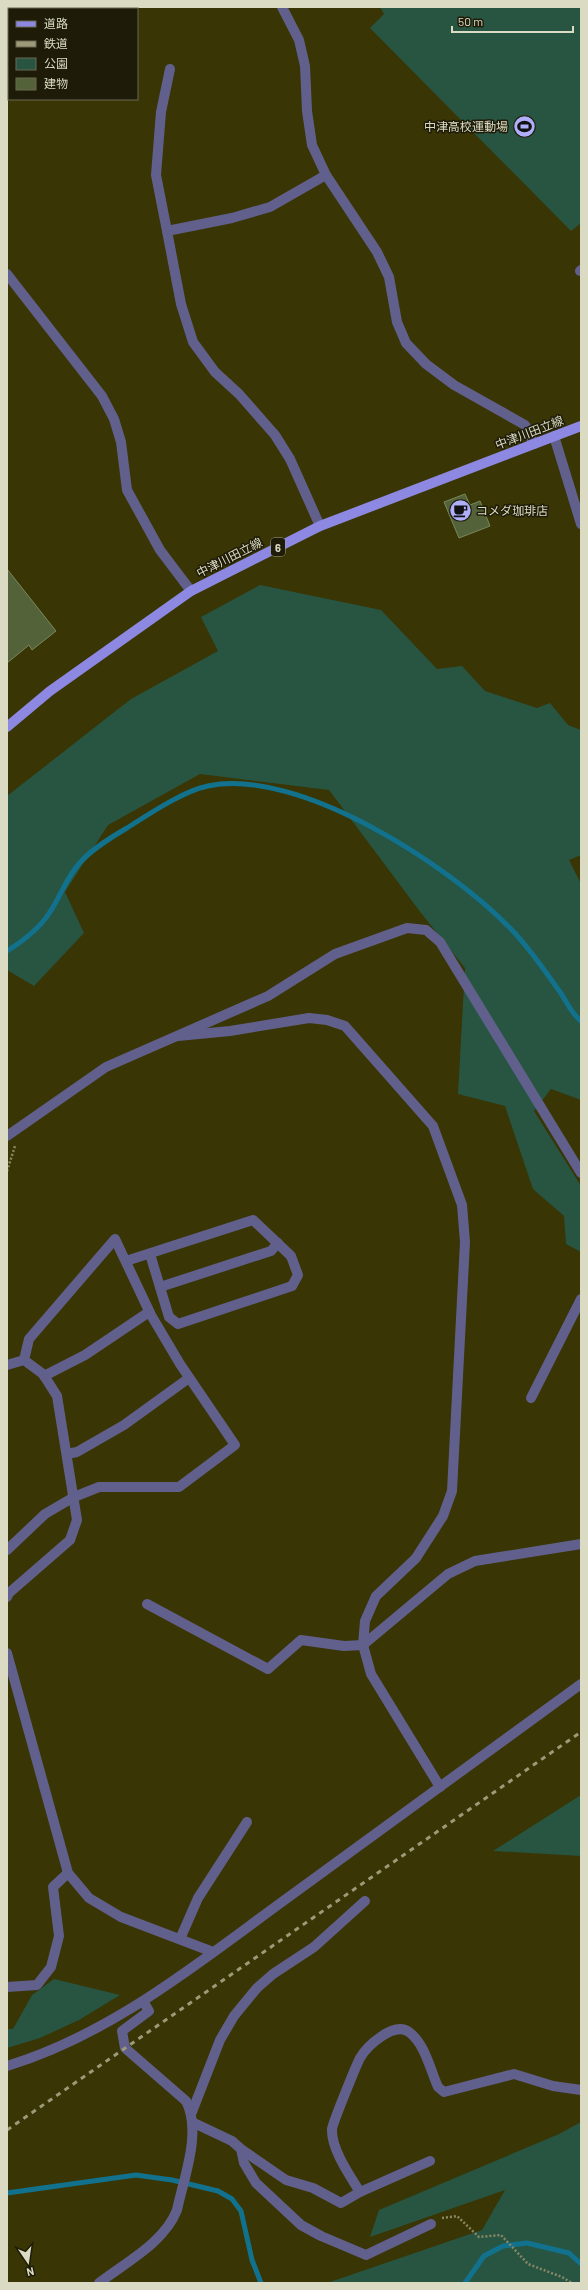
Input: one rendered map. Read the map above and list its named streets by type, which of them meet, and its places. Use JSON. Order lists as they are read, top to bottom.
{
  "streets": {
    "main road": ["中津川田立線", "6"]
  },
  "places": {
    "sports": ["中津高校運動場"],
    "cafe": ["コメダ珈琲店"]
  },
  "legend": [
    "道路",
    "鉄道",
    "公園",
    "建物"
  ],
  "scale_bar": "50 m",
  "north": "bottom"
}
